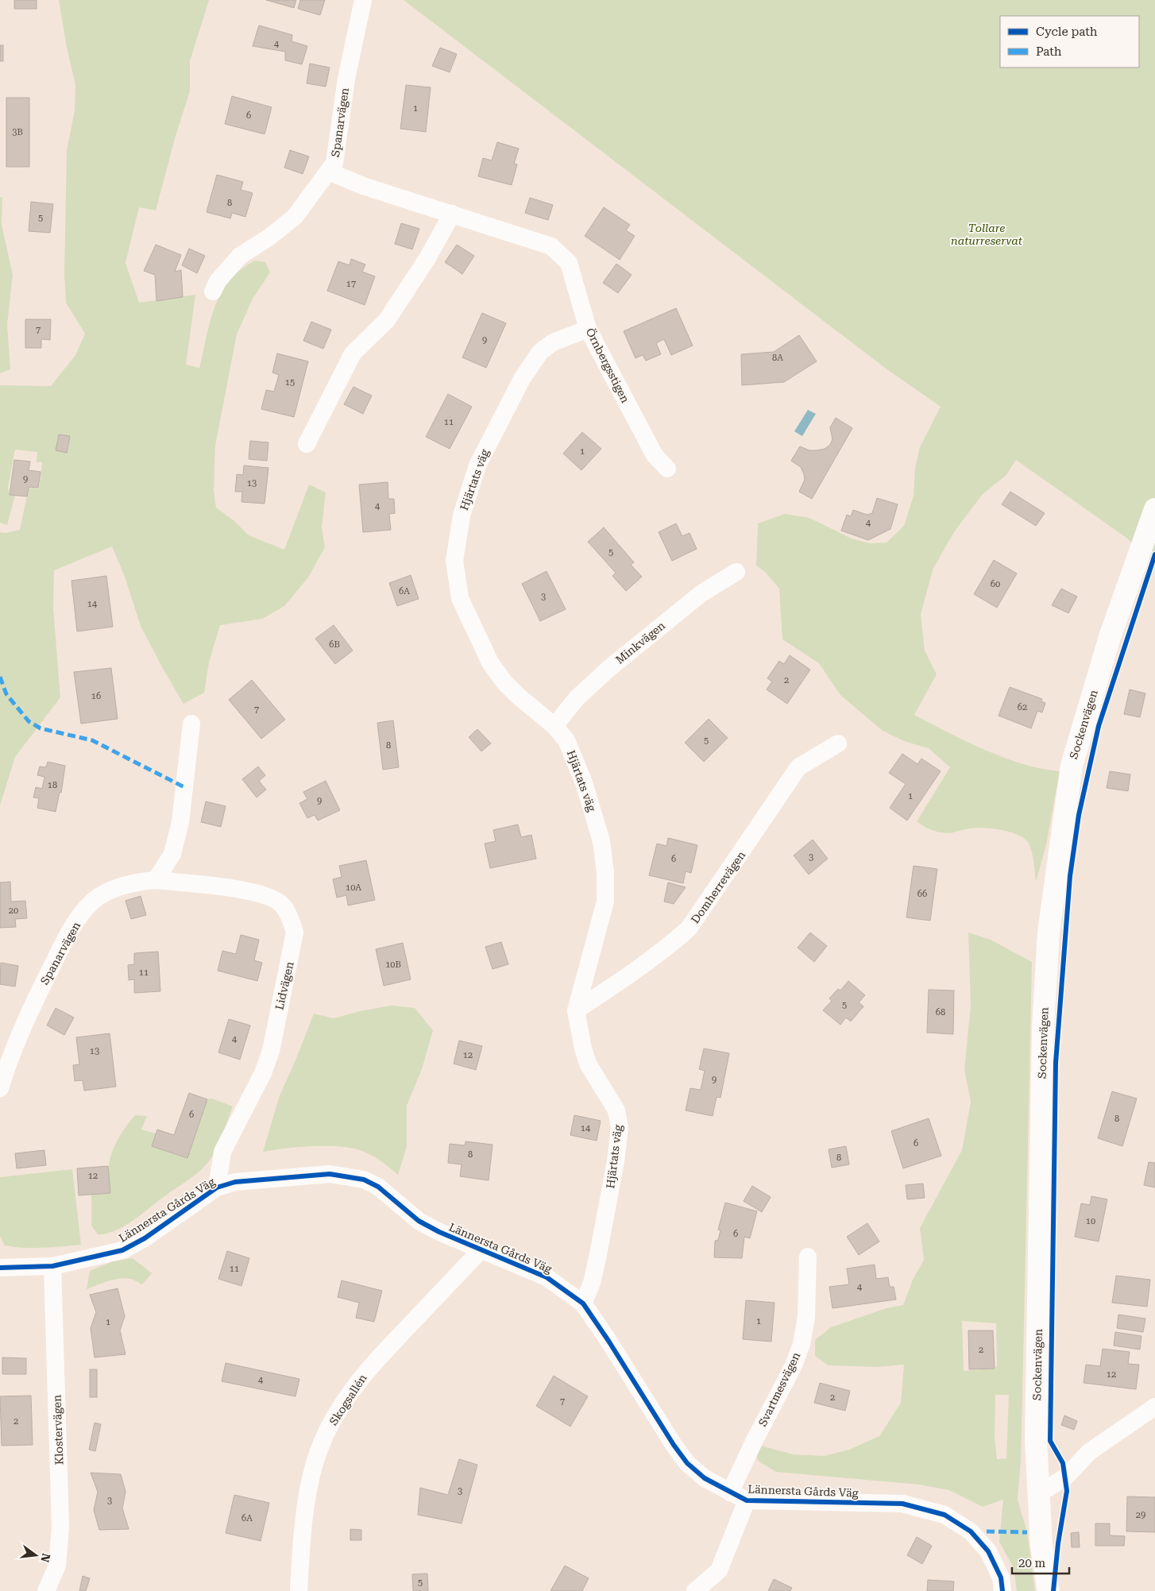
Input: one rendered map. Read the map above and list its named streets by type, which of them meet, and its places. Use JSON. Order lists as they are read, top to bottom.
{
  "streets": {
    "street": [
      "Spanarvägen",
      "Örnbergsstigen",
      "Hjärtats väg",
      "Minkvägen",
      "Sockenvägen",
      "Domherrevägen",
      "Lidvägen",
      "Lännersta Gårds Väg",
      "Svartmesvägen",
      "Skogsallén",
      "Klostervägen"
    ]
  },
  "crossings": [
    ["Spanarvägen", "Örnbergsstigen"],
    ["Spanarvägen", "Lidvägen"],
    ["Örnbergsstigen", "Hjärtats väg"],
    ["Hjärtats väg", "Minkvägen"],
    ["Hjärtats väg", "Domherrevägen"],
    ["Hjärtats väg", "Lännersta Gårds Väg"],
    ["Lidvägen", "Lännersta Gårds Väg"],
    ["Lännersta Gårds Väg", "Svartmesvägen"],
    ["Lännersta Gårds Väg", "Skogsallén"],
    ["Lännersta Gårds Väg", "Klostervägen"]
  ],
  "parks": ["Tollare naturreservat"],
  "house_numbers": [
    "4",
    "1",
    "6",
    "3B",
    "8",
    "5",
    "17",
    "7",
    "9",
    "8A",
    "15",
    "11",
    "1",
    "9",
    "13",
    "4",
    "4",
    "5",
    "60",
    "6A",
    "3",
    "14",
    "6B",
    "2",
    "16",
    "62",
    "7",
    "5",
    "8",
    "18",
    "1",
    "9",
    "3",
    "6",
    "10A",
    "66",
    "20",
    "10B",
    "11",
    "5",
    "68",
    "4",
    "13",
    "12",
    "9",
    "6",
    "8",
    "14",
    "6",
    "8",
    "8",
    "12",
    "10",
    "6",
    "11",
    "4",
    "1",
    "1",
    "2",
    "12",
    "4",
    "2",
    "7",
    "2",
    "3",
    "3",
    "29",
    "6A",
    "5"
  ],
  "legend": ["Cycle path", "Path"],
  "scale_bar": "20 m",
  "north": "right"
}
